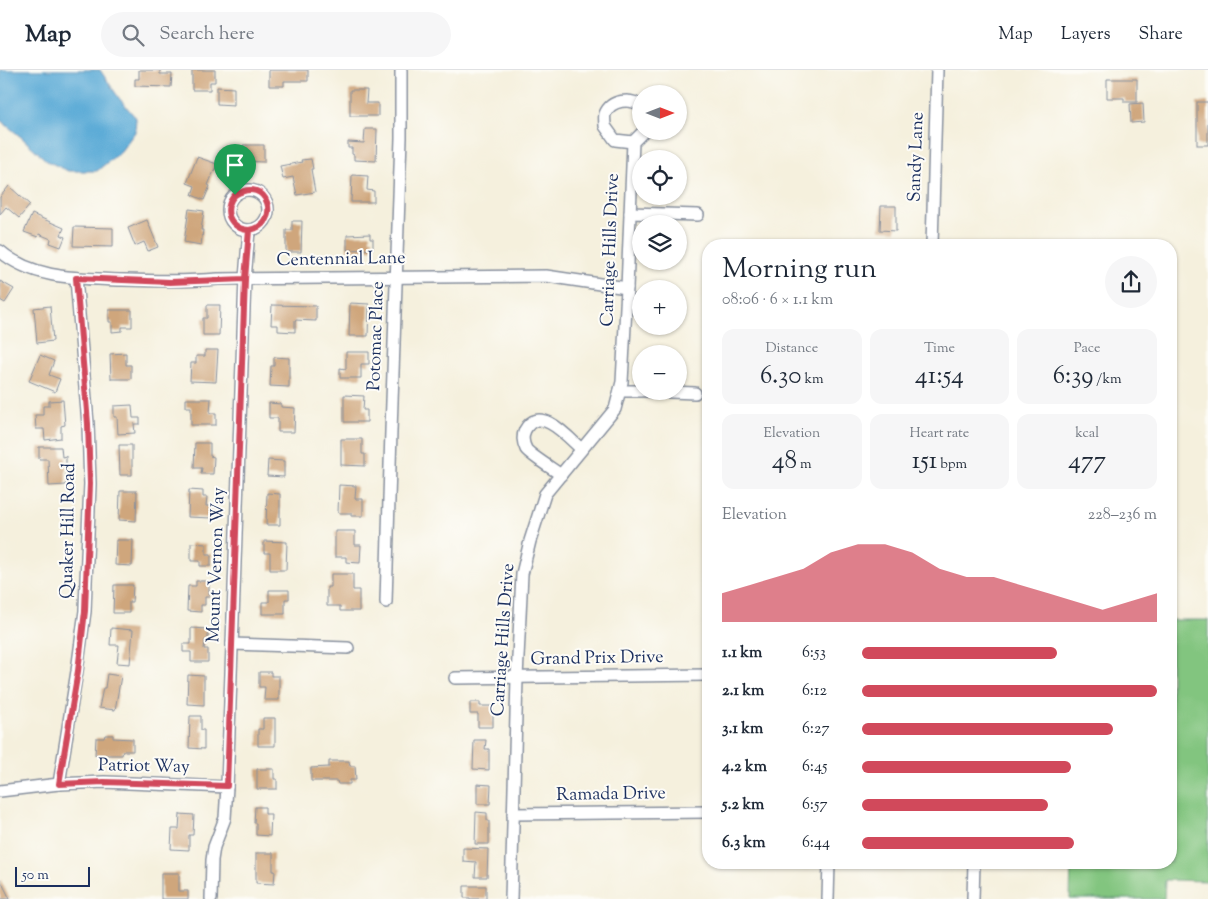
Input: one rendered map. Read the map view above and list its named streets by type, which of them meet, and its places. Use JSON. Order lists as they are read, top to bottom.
{
  "streets": {
    "street": [
      "Sandy Lane",
      "Carriage Hills Drive",
      "Centennial Lane",
      "Potomac Place",
      "Quaker Hill Road",
      "Mount Vernon Way",
      "Grand Prix Drive",
      "Patriot Way",
      "Ramada Drive"
    ]
  },
  "crossings": [
    ["Carriage Hills Drive", "Centennial Lane"],
    ["Carriage Hills Drive", "Grand Prix Drive"],
    ["Carriage Hills Drive", "Ramada Drive"],
    ["Centennial Lane", "Potomac Place"],
    ["Centennial Lane", "Quaker Hill Road"],
    ["Centennial Lane", "Mount Vernon Way"],
    ["Quaker Hill Road", "Patriot Way"],
    ["Mount Vernon Way", "Patriot Way"]
  ],
  "scale_bar": "50 m",
  "north": "right",
  "page": {
    "header": "Map",
    "search": "Search here",
    "nav": ["Map", "Layers", "Share"],
    "map_buttons": ["+", "−"],
    "heading": ["Morning run", "08:06 · 6 × 1.1 km"],
    "stats": [
      ["Distance", "6.30 km"],
      ["Time", "41:54"],
      ["Pace", "6:39 /km"],
      ["Elevation", "48 m"],
      ["Heart rate", "151 bpm"],
      ["kcal", "477"]
    ],
    "chart": ["Elevation", "228–236 m"],
    "list": [
      {
        "name": "1.1 km",
        "note": "6:53"
      },
      {
        "name": "2.1 km",
        "note": "6:12"
      },
      {
        "name": "3.1 km",
        "note": "6:27"
      },
      {
        "name": "4.2 km",
        "note": "6:45"
      },
      {
        "name": "5.2 km",
        "note": "6:57"
      },
      {
        "name": "6.3 km",
        "note": "6:44"
      }
    ],
    "scale": "50 m"
  }
}
